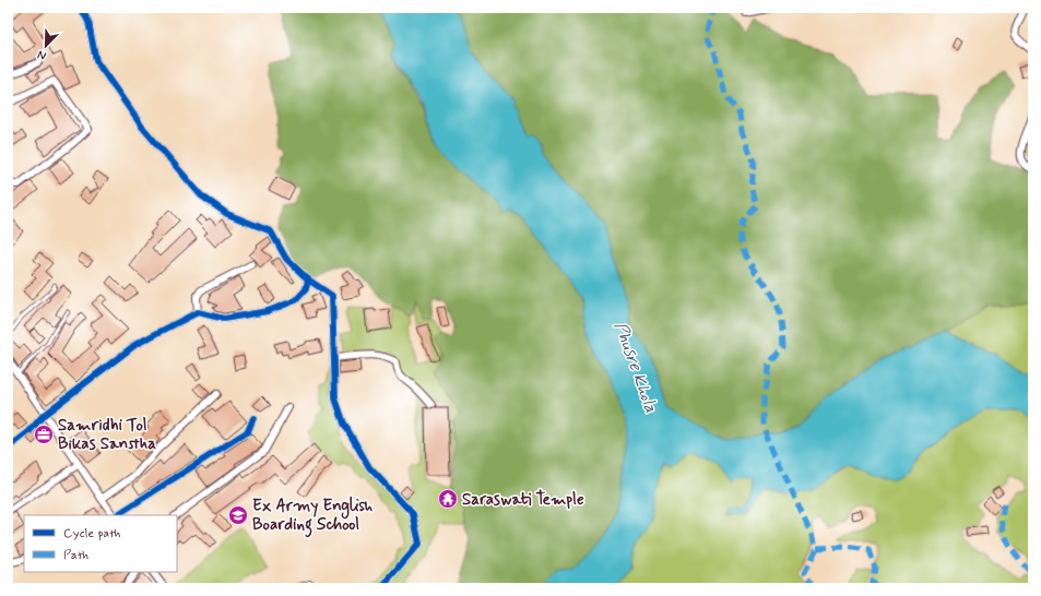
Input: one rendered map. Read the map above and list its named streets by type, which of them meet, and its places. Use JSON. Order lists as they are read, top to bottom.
{
  "water": ["Phusre Khola"],
  "places": {
    "office": ["Samridhi Tol Bikas Sanstha"],
    "temple": ["Saraswati Temple"],
    "school or university": ["Ex Army English Boarding School"]
  },
  "legend": ["Cycle path", "Path"],
  "north": "bottom left"
}
